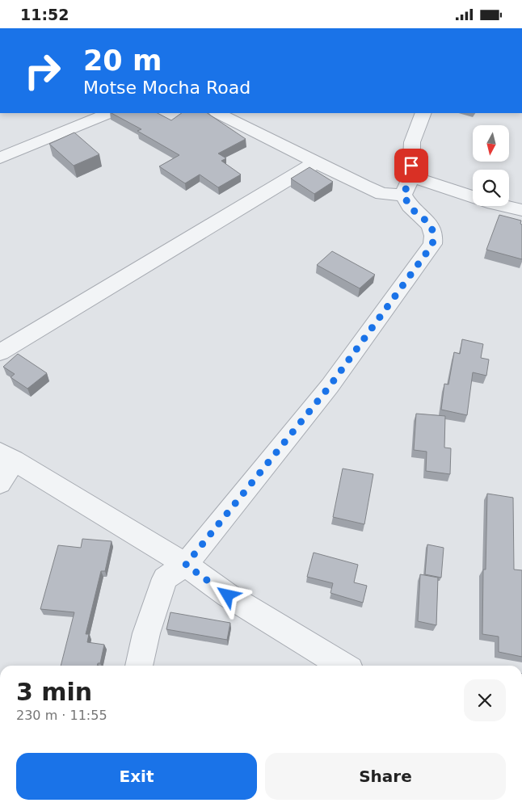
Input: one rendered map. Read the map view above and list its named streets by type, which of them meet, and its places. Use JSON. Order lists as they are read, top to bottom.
{
  "north": "bottom",
  "page": {
    "status": "11:52",
    "turn": ["20 m", "Motse Mocha Road"],
    "heading": ["3 min", "230 m · 11:55"],
    "buttons": ["Exit", "Share"]
  }
}
